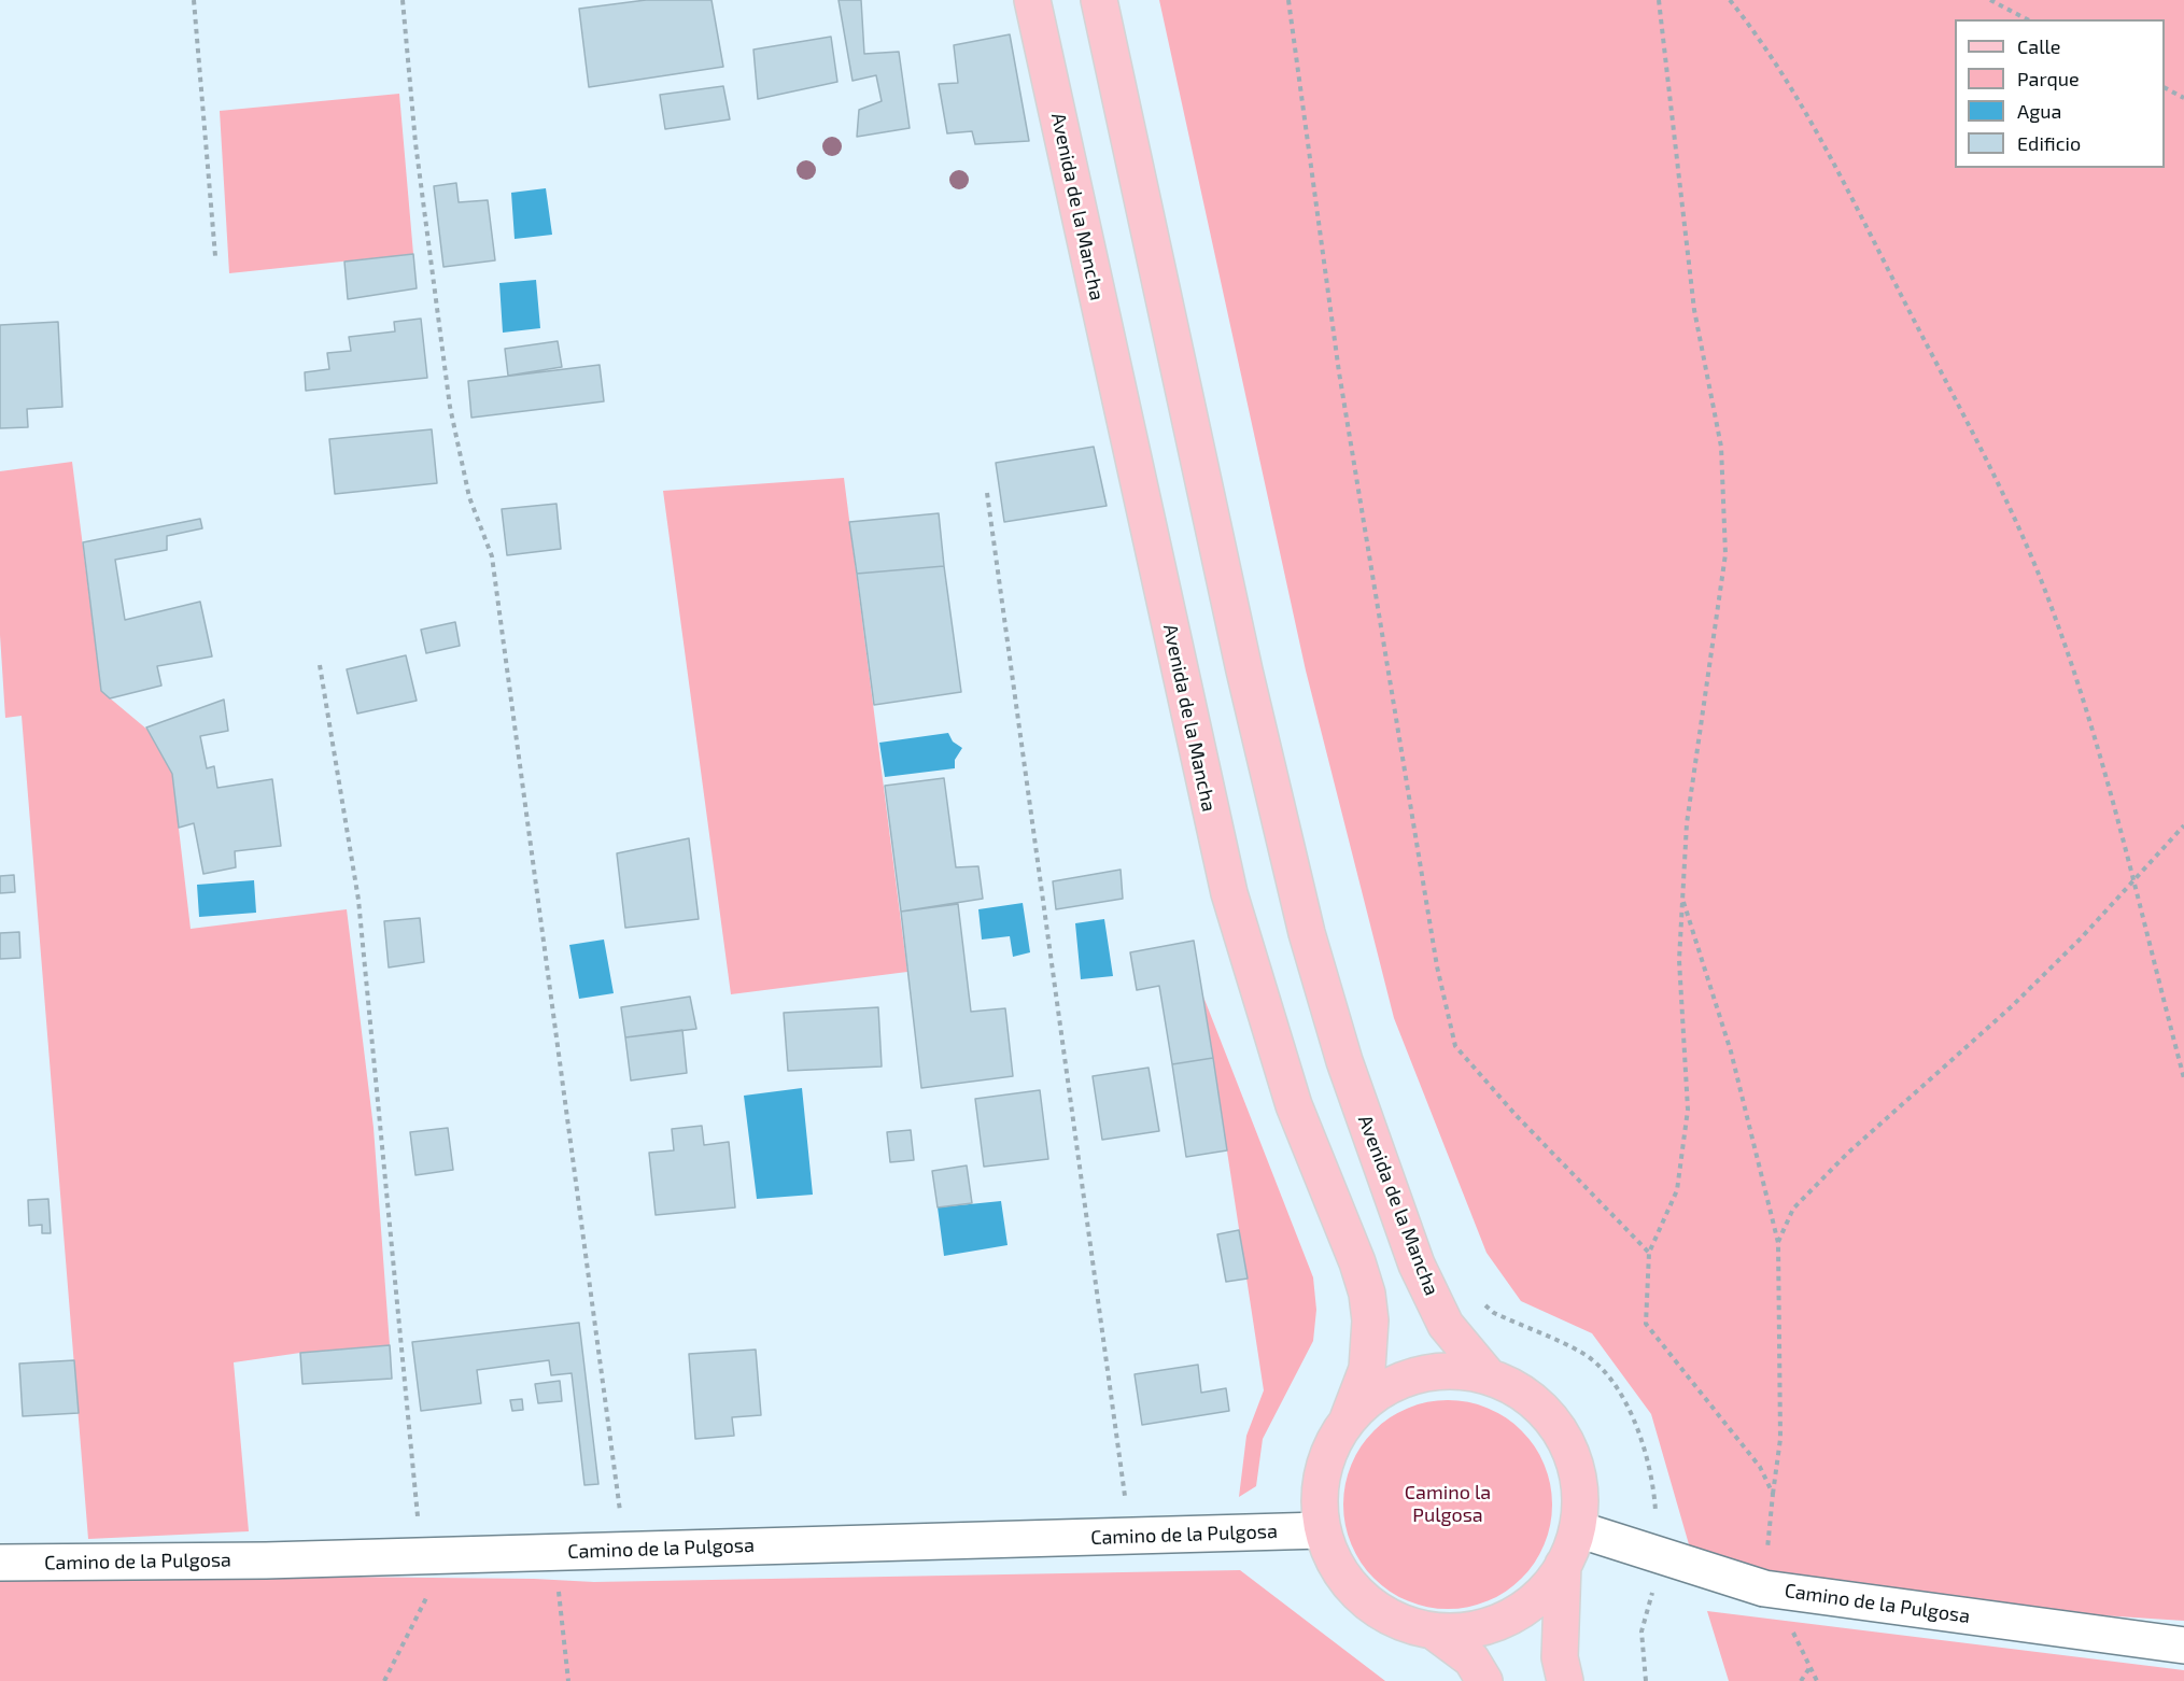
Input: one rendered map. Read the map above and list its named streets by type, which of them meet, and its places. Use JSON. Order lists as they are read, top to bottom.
{
  "streets": {
    "main road": ["Avenida de la Mancha"],
    "street": ["Camino de la Pulgosa"]
  },
  "parks": ["Camino la Pulgosa"],
  "legend": [
    "Calle",
    "Parque",
    "Agua",
    "Edificio"
  ]
}
